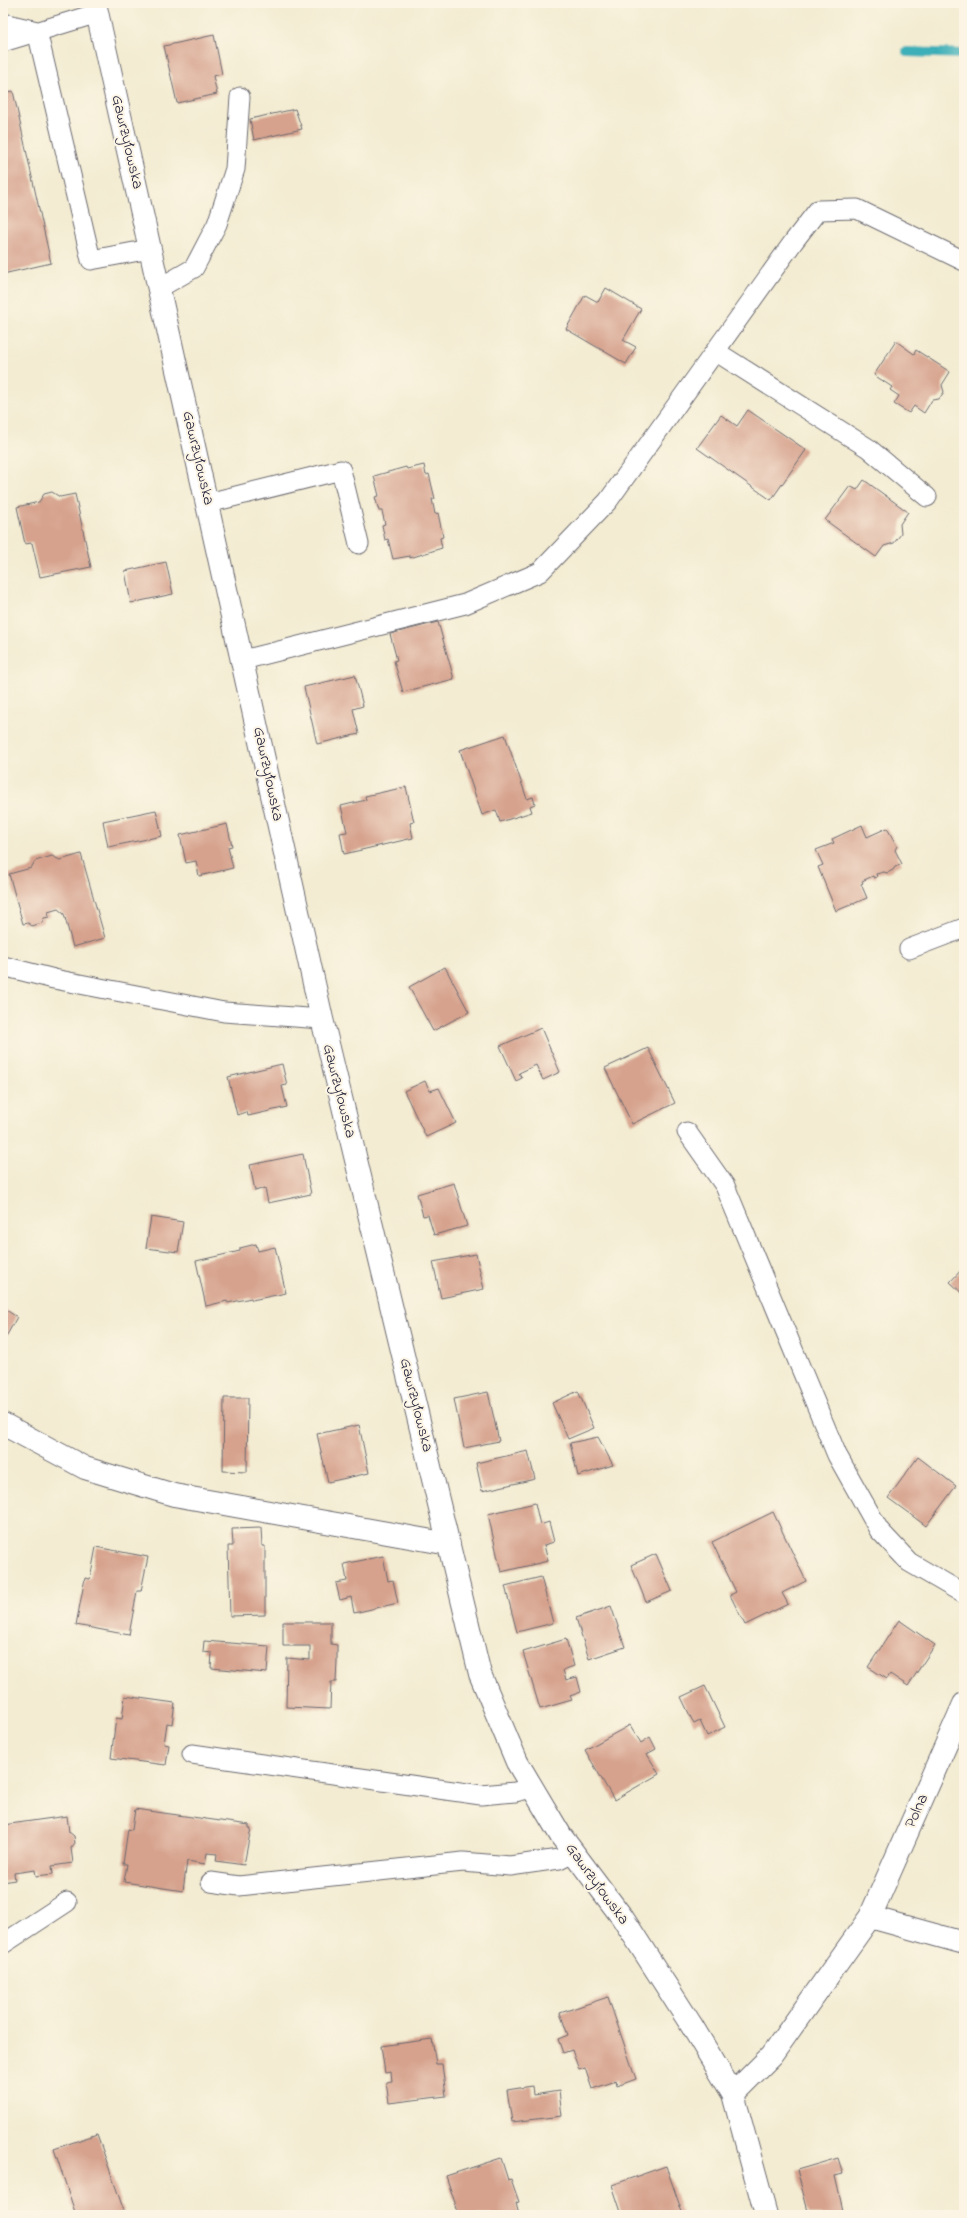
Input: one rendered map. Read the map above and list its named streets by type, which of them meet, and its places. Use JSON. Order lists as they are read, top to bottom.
{
  "streets": {
    "street": ["Gawrzyłowska", "Polna"]
  },
  "crossings": [
    ["Gawrzyłowska", "Polna"]
  ]
}
